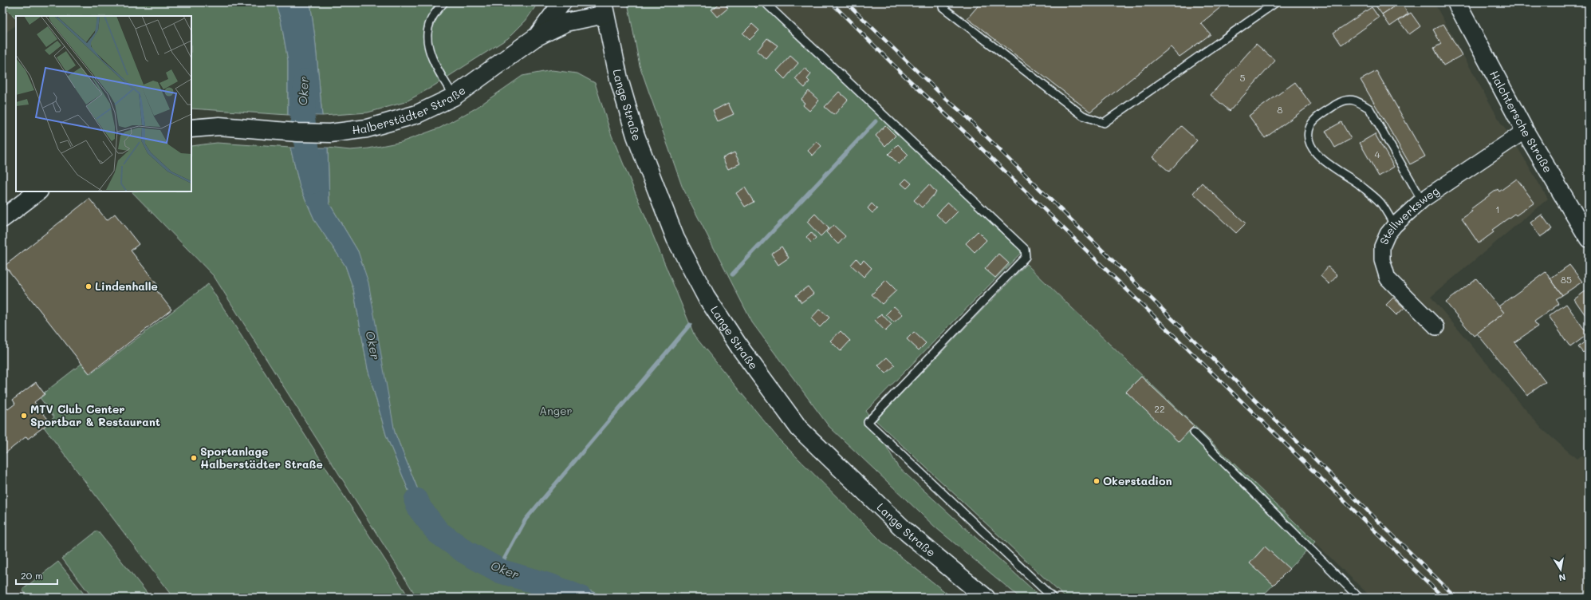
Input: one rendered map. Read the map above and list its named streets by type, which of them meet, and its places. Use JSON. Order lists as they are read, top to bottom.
{
  "streets": {
    "main road": ["Lange Straße", "Halberstädter Straße", "Halchtersche Straße"],
    "street": ["Stellwerksweg"]
  },
  "crossings": [
    ["Lange Straße", "Halberstädter Straße"],
    ["Halchtersche Straße", "Stellwerksweg"]
  ],
  "water": ["Oker"],
  "parks": ["Anger"],
  "places": [
    "Lindenhalle",
    "MTV Club Center Sportbar & Restaurant",
    "Sportanlage Halberstädter Straße",
    "Okerstadion"
  ],
  "house_numbers": [
    "5",
    "8",
    "4",
    "1",
    "85",
    "22"
  ],
  "scale_bar": "20 m",
  "north": "bottom"
}
